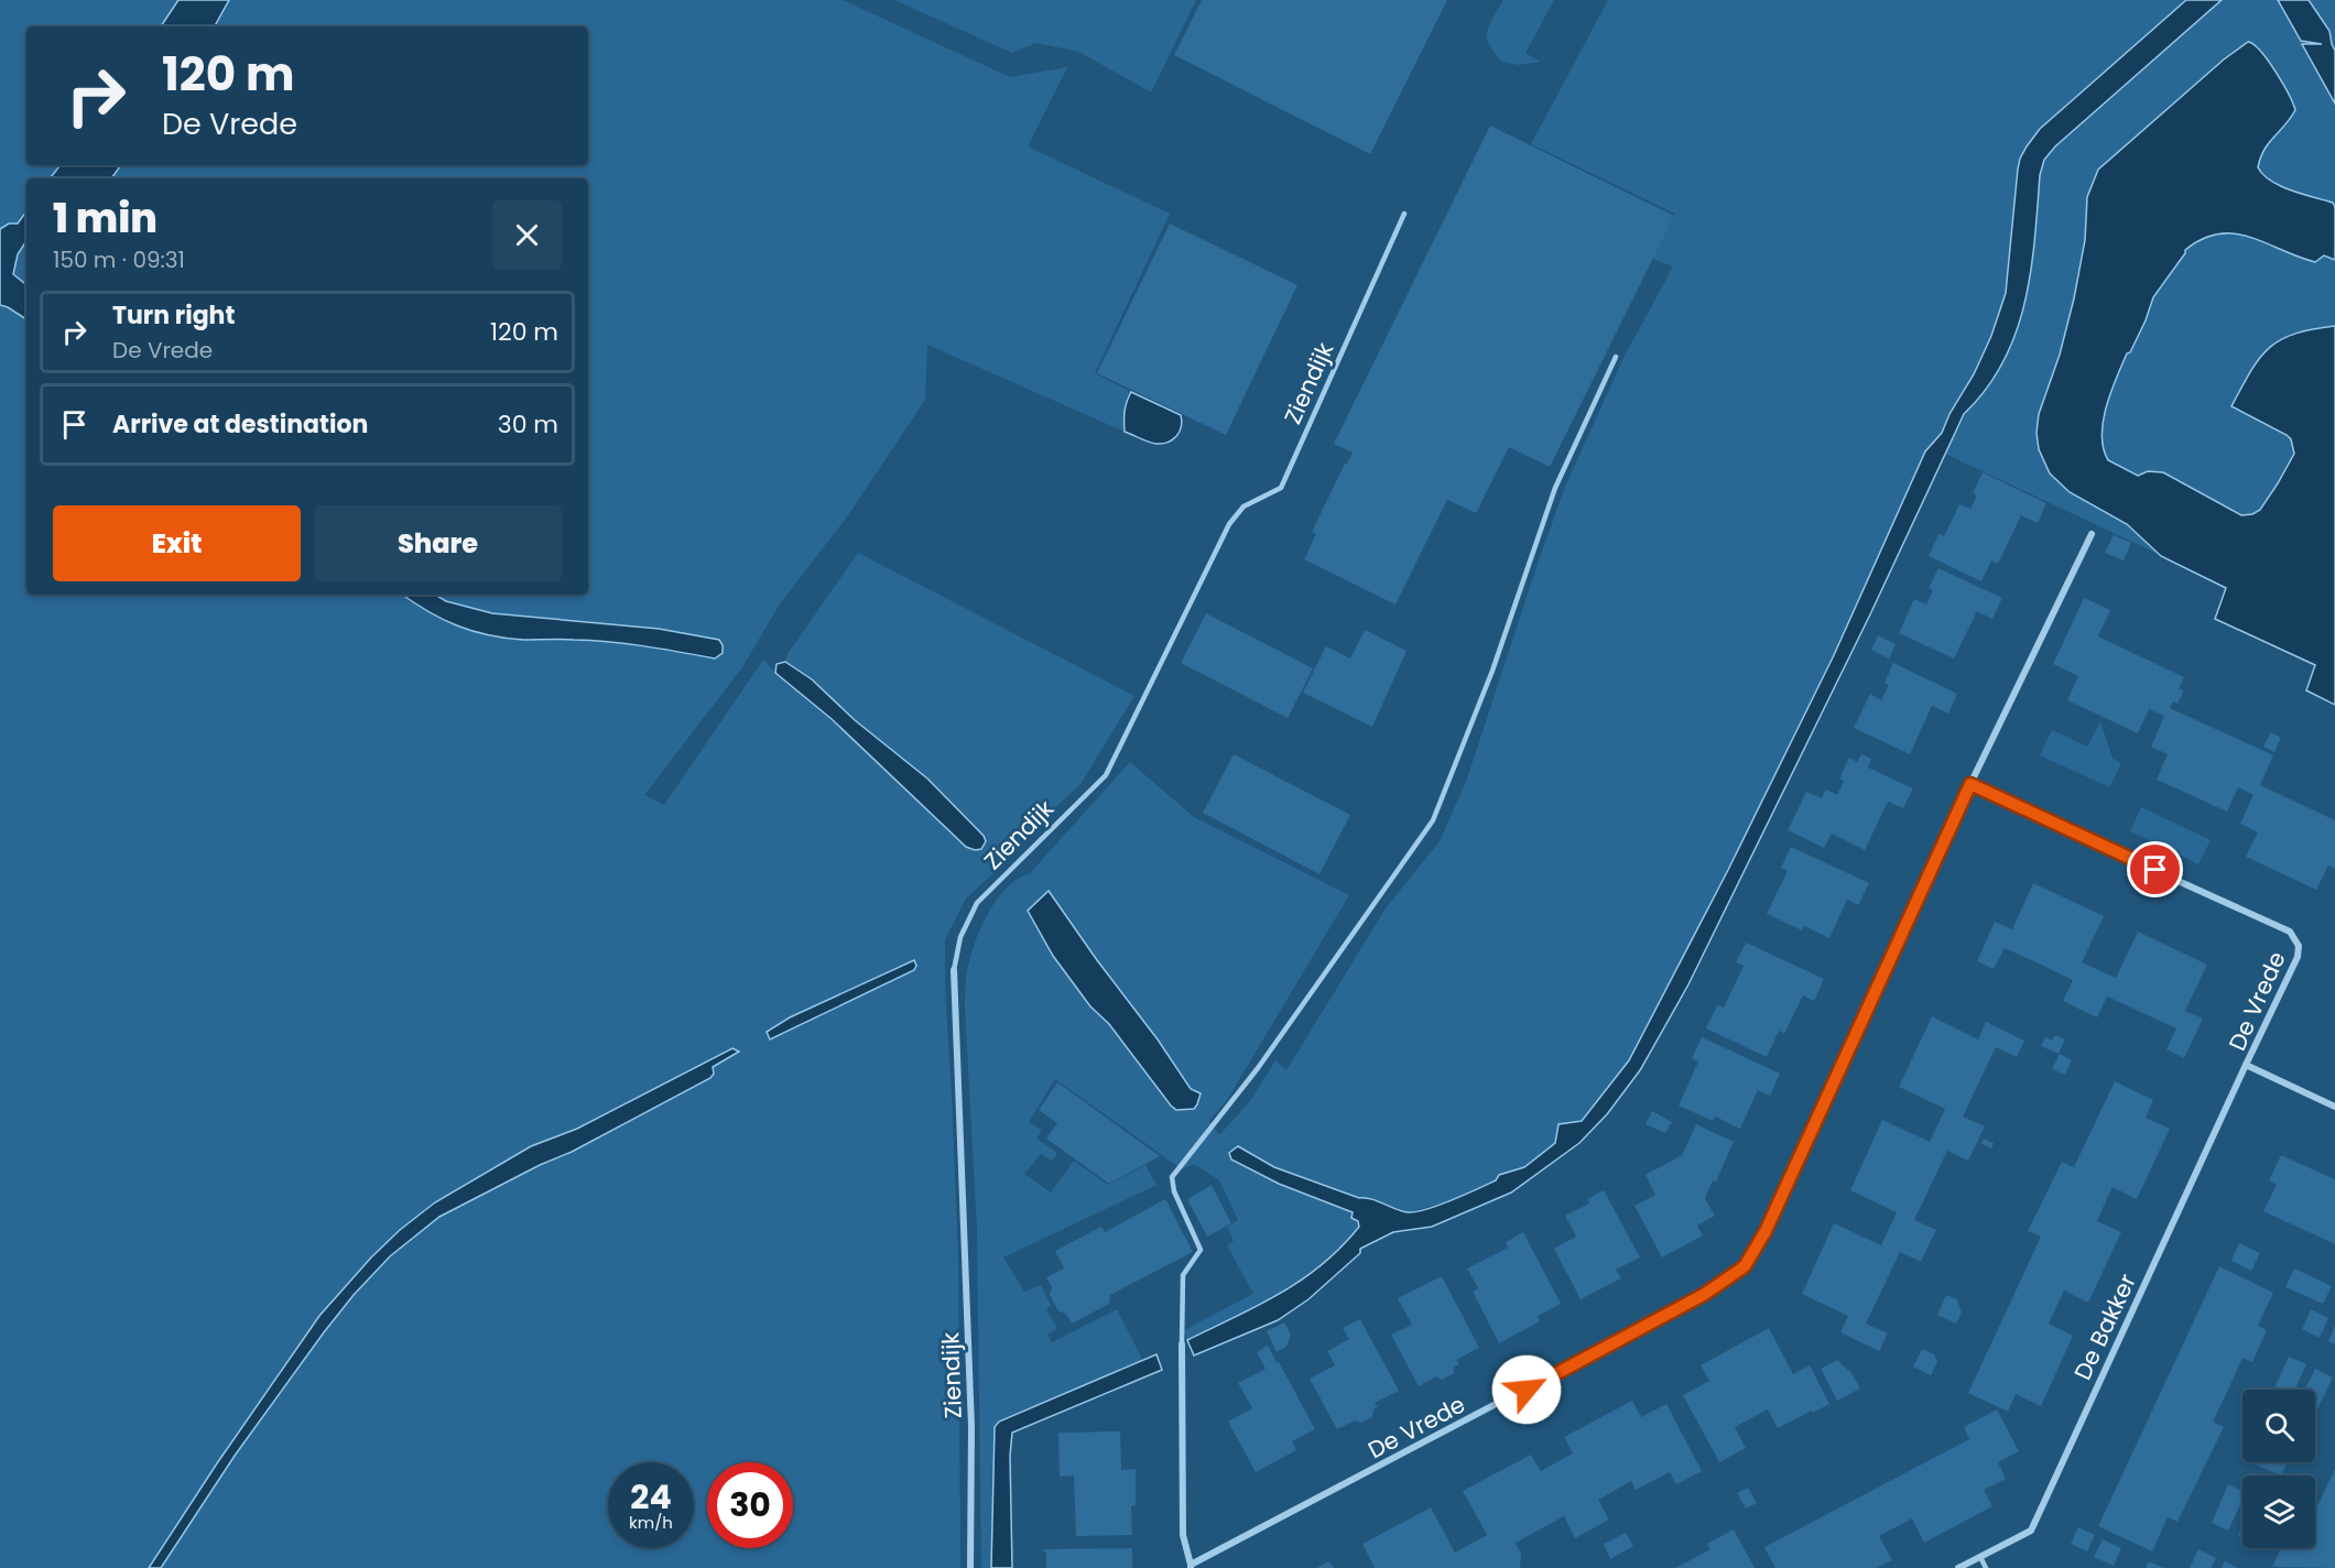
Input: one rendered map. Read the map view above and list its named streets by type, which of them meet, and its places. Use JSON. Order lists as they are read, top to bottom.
{
  "streets": {
    "street": ["Ziendijk", "De Vrede", "De Bakker"]
  },
  "crossings": [
    ["De Vrede", "De Bakker"]
  ],
  "page": {
    "turn": ["120 m", "De Vrede"],
    "heading": ["1 min", "150 m · 09:31"],
    "list": [
      {
        "name": "Turn right",
        "note": "De Vrede",
        "value": "120 m"
      },
      {
        "name": "Arrive at destination",
        "value": "30 m"
      }
    ],
    "buttons": ["Exit", "Share"],
    "speed": "24 km/h",
    "limit": "30"
  }
}
